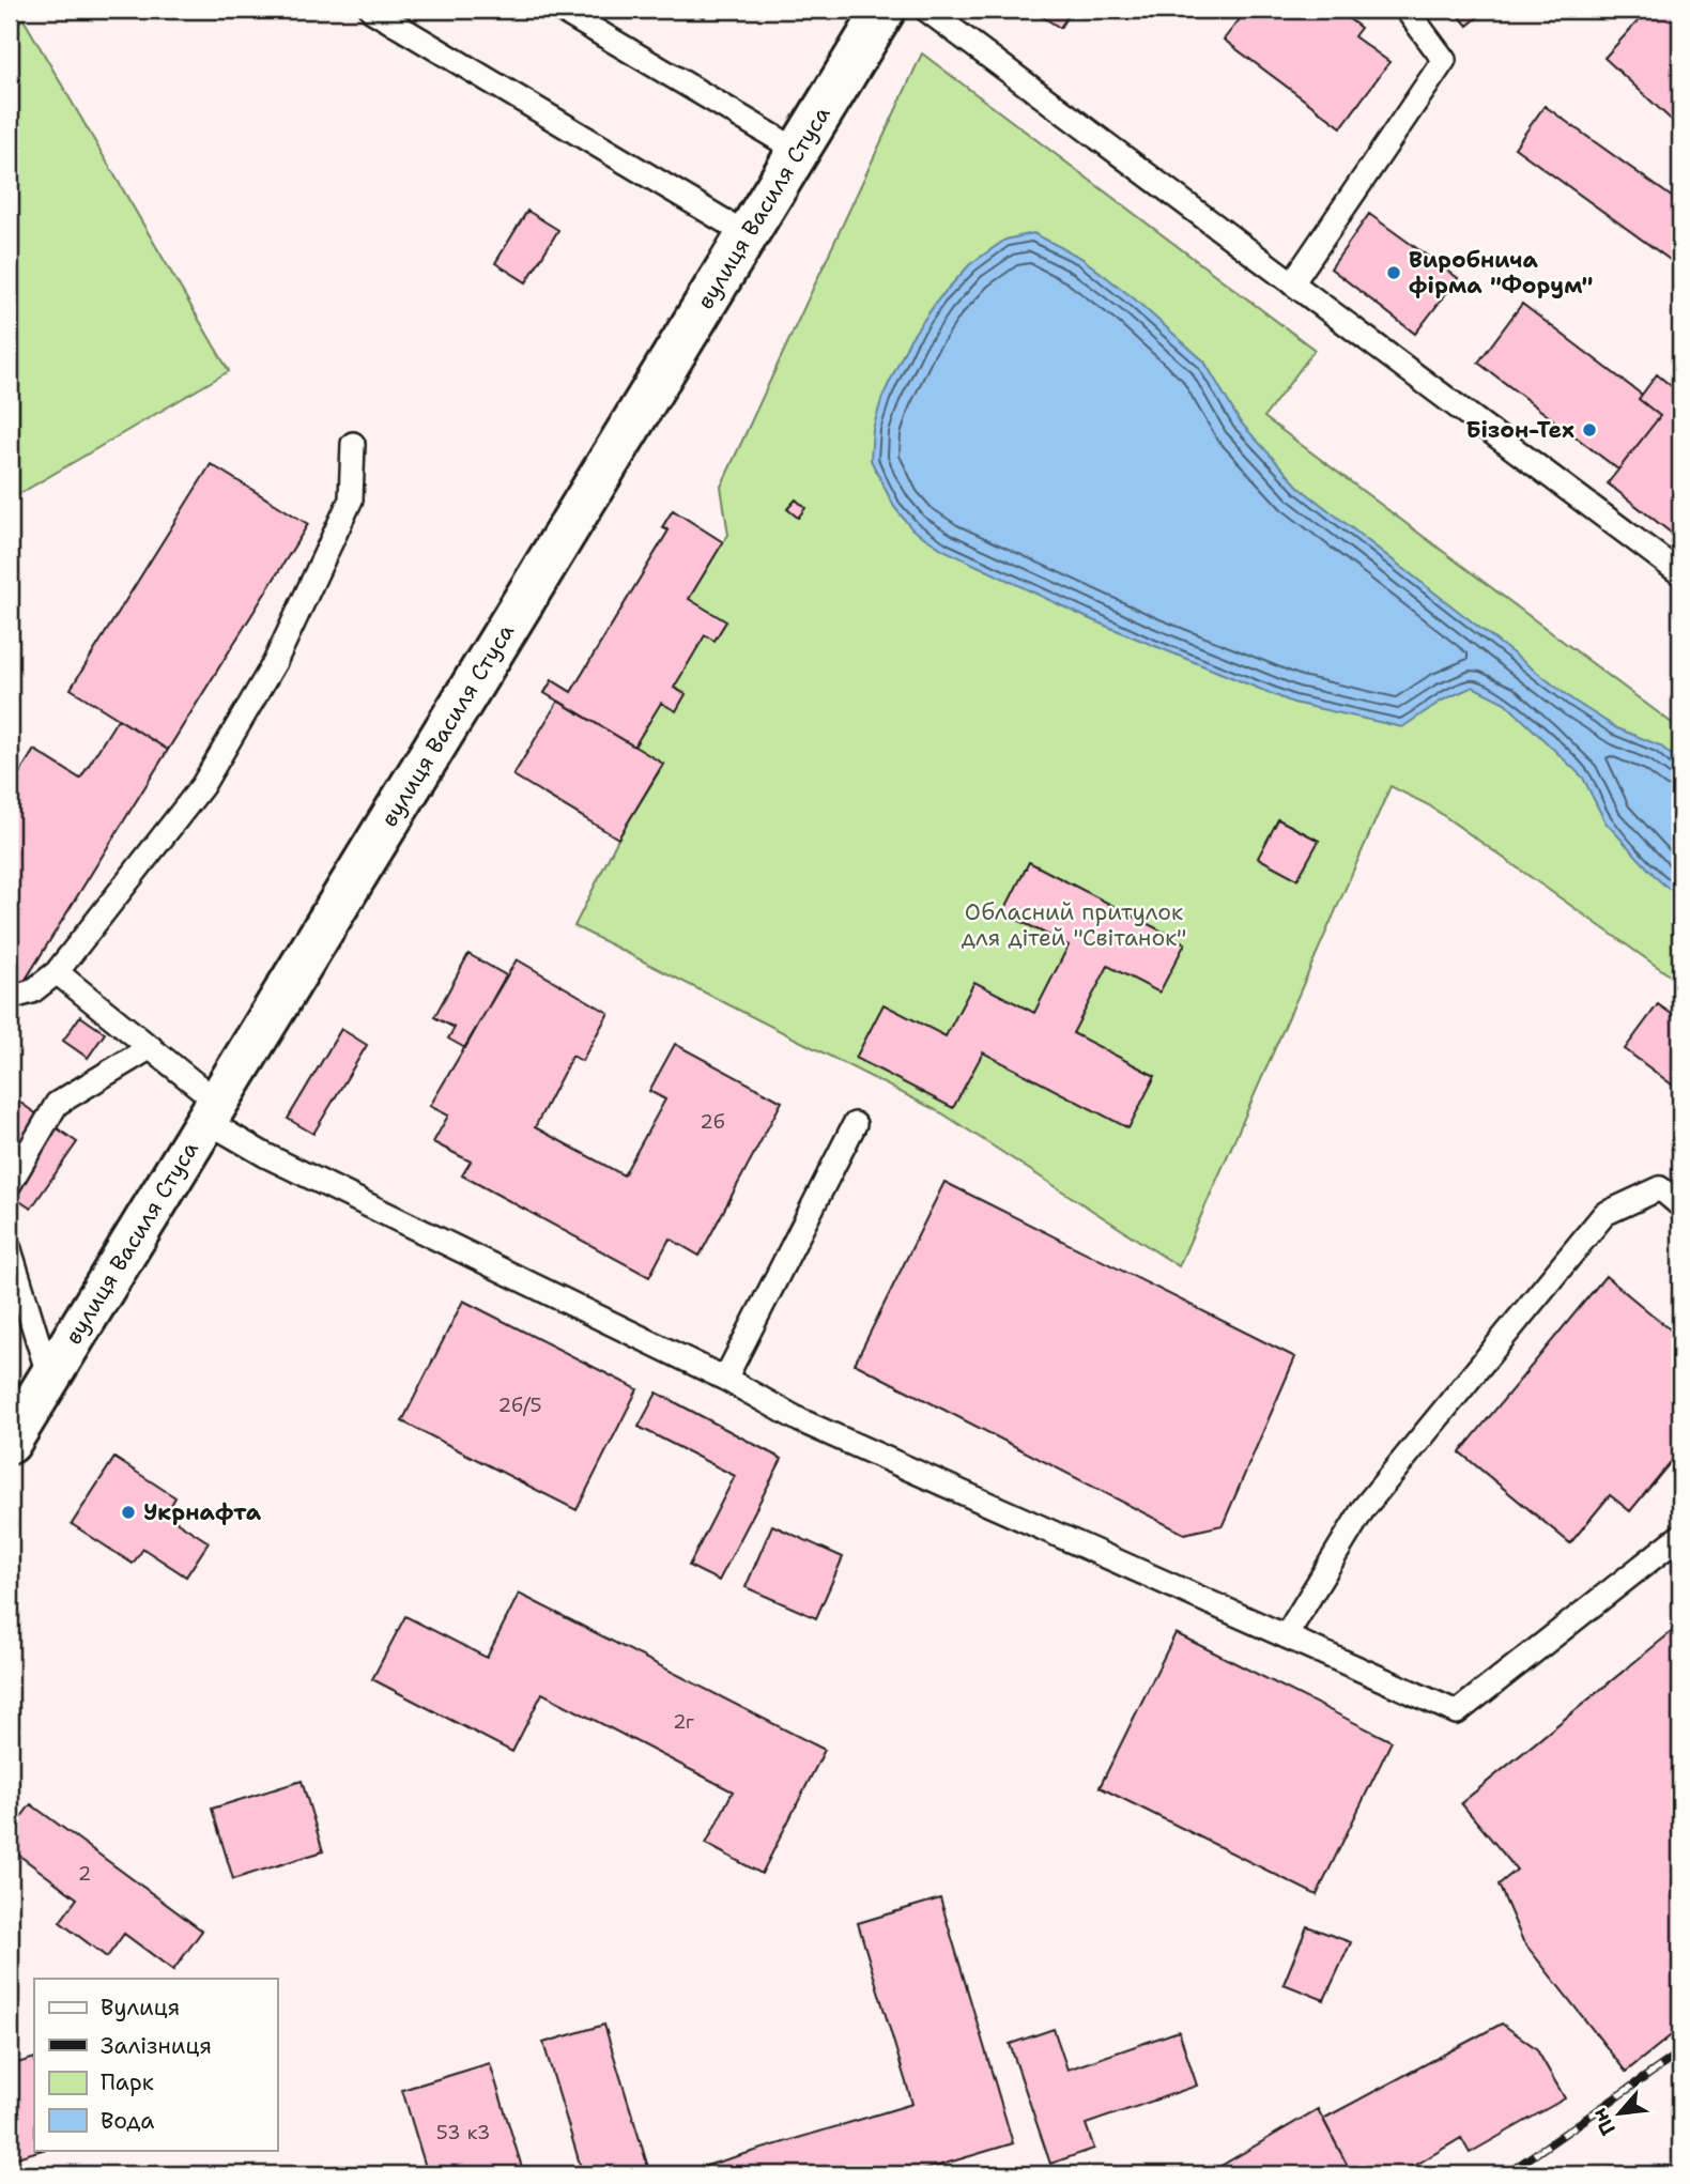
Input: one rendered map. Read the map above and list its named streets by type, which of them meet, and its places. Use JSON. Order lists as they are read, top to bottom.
{
  "streets": {
    "main road": ["вулиця Василя Стуса"]
  },
  "parks": ["Обласний притулок для дітей \"Світанок\""],
  "places": ["Виробнича фірма \"Форум\"", "Бізон-Тех", "Укрнафта"],
  "house_numbers": [
    "2б",
    "2б/5",
    "2г",
    "2",
    "53 к3"
  ],
  "legend": [
    "Вулиця",
    "Залізниця",
    "Парк",
    "Вода"
  ],
  "north": "bottom left"
}
